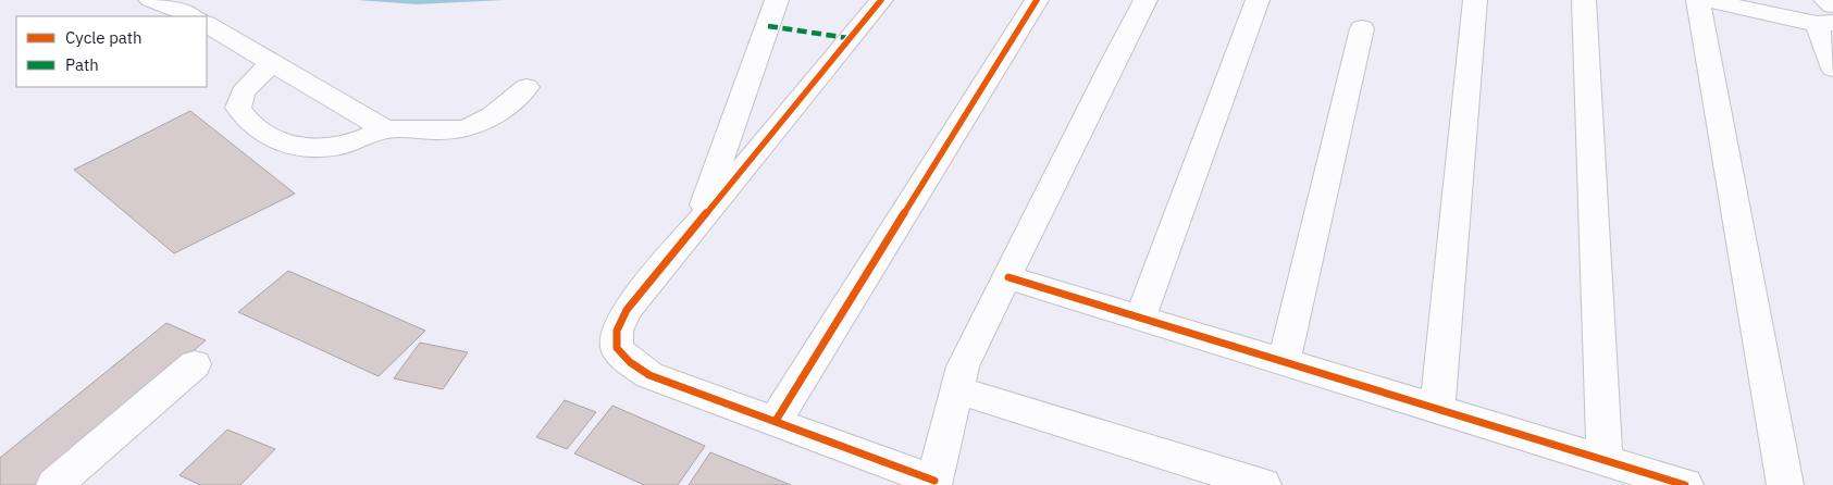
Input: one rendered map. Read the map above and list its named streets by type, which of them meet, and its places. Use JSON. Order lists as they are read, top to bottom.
{
  "legend": ["Cycle path", "Path"]
}
